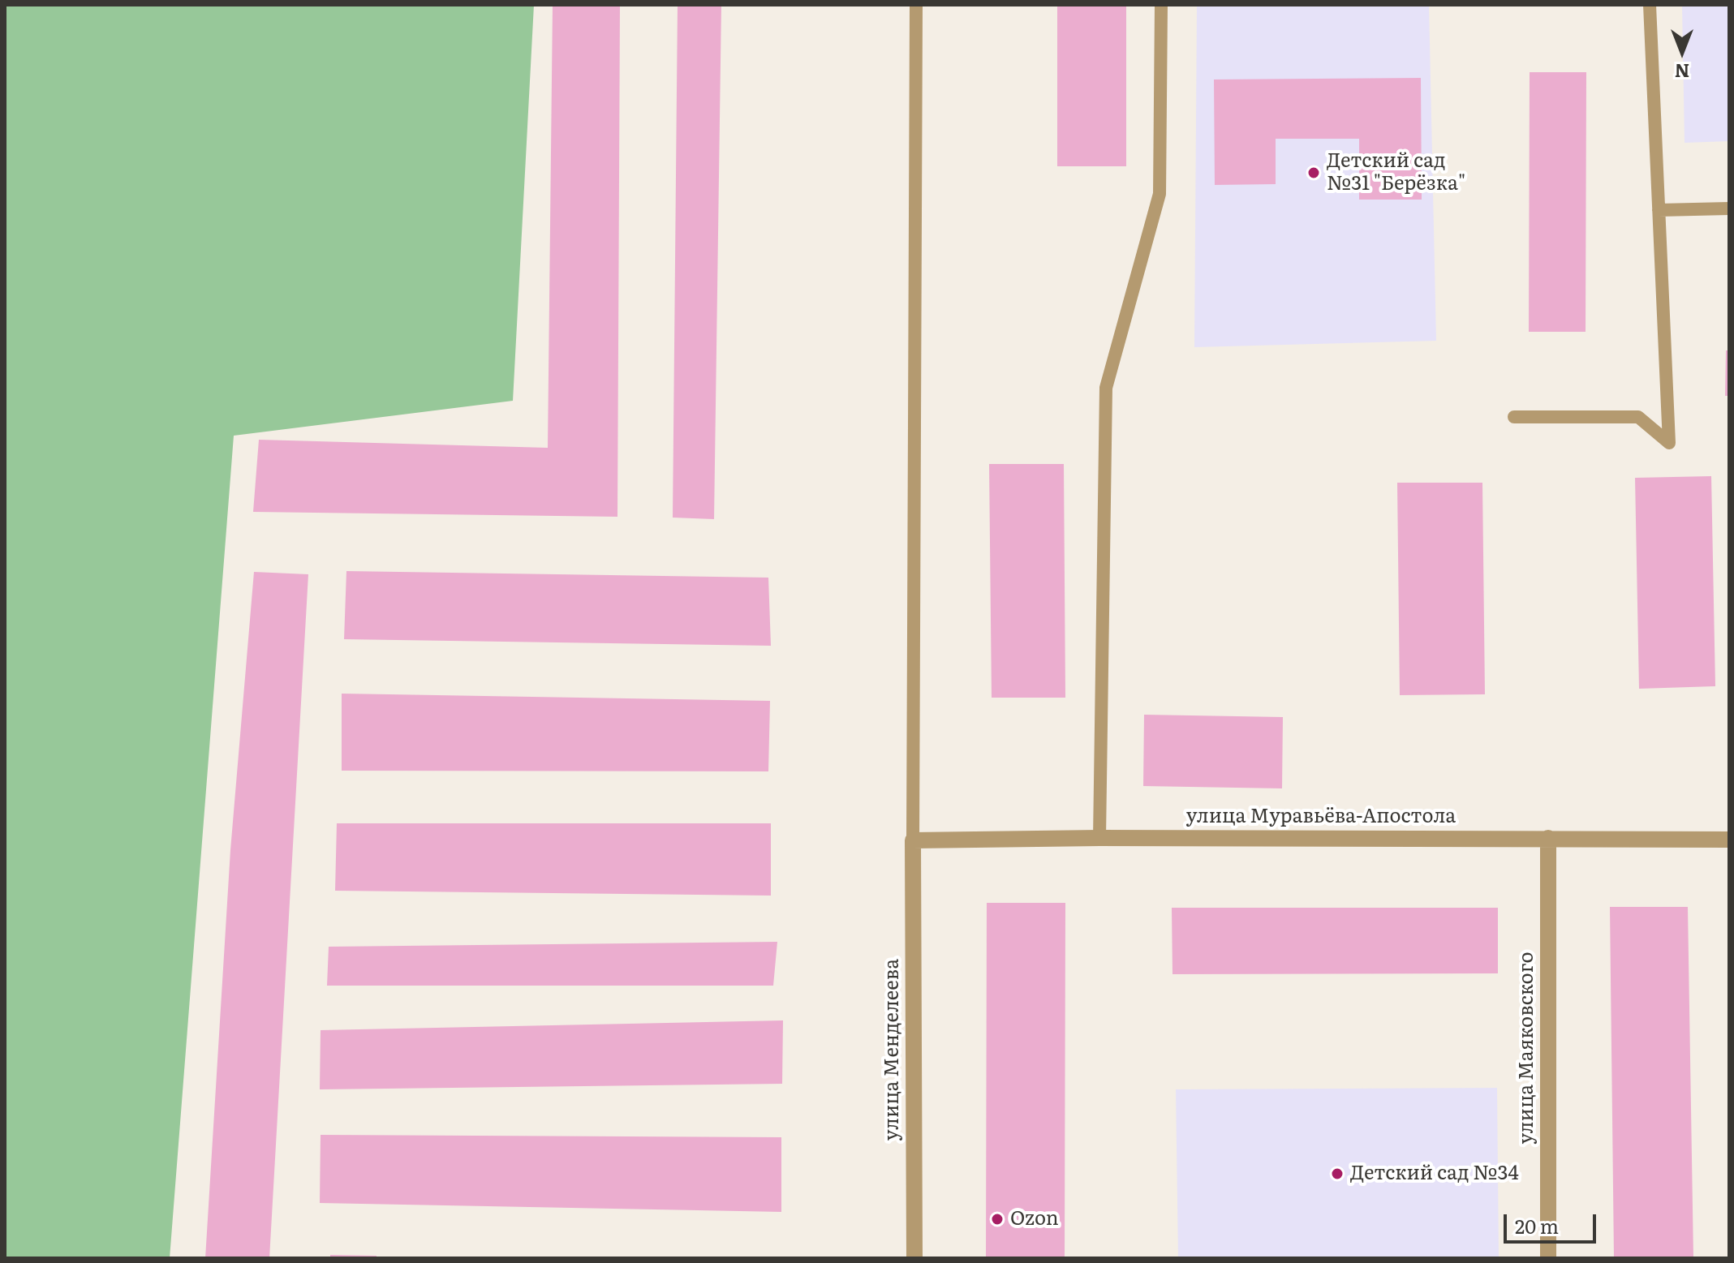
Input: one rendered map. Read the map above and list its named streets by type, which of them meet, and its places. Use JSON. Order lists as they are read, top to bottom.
{
  "streets": {
    "street": ["улица Муравьёва-Апостола", "улица Маяковского", "улица Менделеева"]
  },
  "crossings": [
    ["улица Муравьёва-Апостола", "улица Маяковского"],
    ["улица Муравьёва-Апостола", "улица Менделеева"]
  ],
  "places": ["Детский сад №31 \"Берёзка\"", "Детский сад №34", "Ozon"],
  "scale_bar": "20 m",
  "north": "bottom"
}
